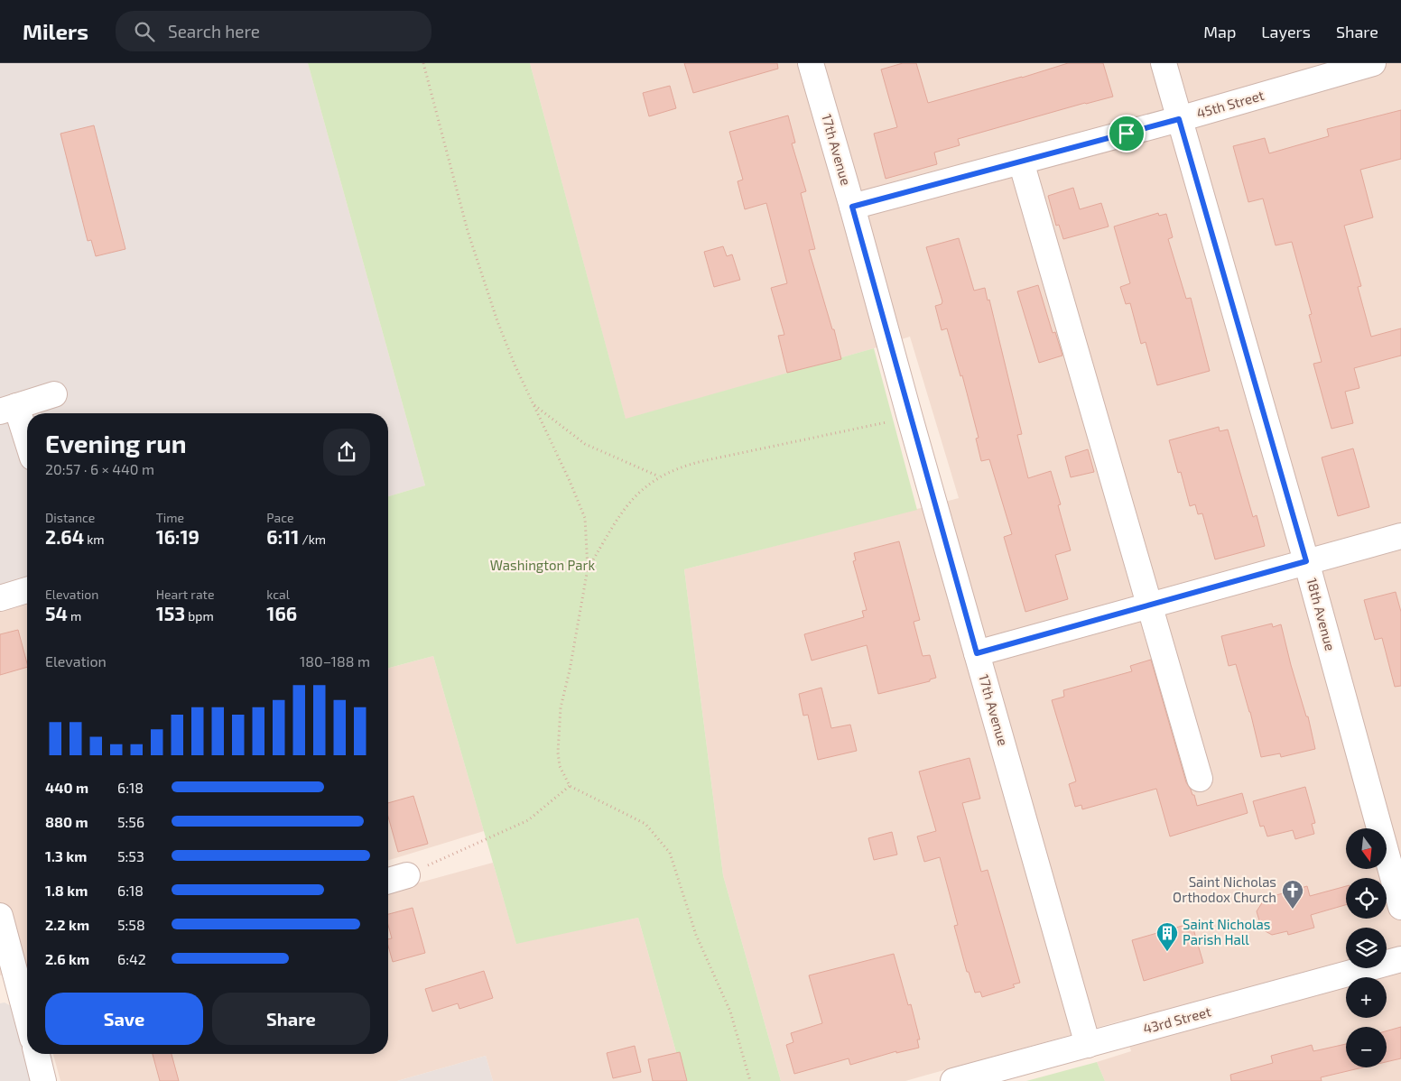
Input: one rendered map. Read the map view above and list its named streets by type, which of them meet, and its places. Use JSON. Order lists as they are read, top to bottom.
{
  "streets": {
    "street": [
      "45th Street",
      "17th Avenue",
      "18th Avenue",
      "43rd Street"
    ]
  },
  "crossings": [
    ["45th Street", "17th Avenue"],
    ["45th Street", "18th Avenue"],
    ["17th Avenue", "43rd Street"]
  ],
  "parks": ["Washington Park"],
  "places": {
    "church": ["Saint Nicholas Orthodox Church"],
    "building": ["Saint Nicholas Parish Hall"]
  },
  "north": "bottom",
  "page": {
    "header": "Milers",
    "search": "Search here",
    "nav": ["Map", "Layers", "Share"],
    "heading": ["Evening run", "20:57 · 6 × 440 m"],
    "stats": [
      ["Distance", "2.64 km"],
      ["Time", "16:19"],
      ["Pace", "6:11 /km"],
      ["Elevation", "54 m"],
      ["Heart rate", "153 bpm"],
      ["kcal", "166"]
    ],
    "chart": ["Elevation", "180–188 m"],
    "list": [
      {
        "name": "440 m",
        "note": "6:18"
      },
      {
        "name": "880 m",
        "note": "5:56"
      },
      {
        "name": "1.3 km",
        "note": "5:53"
      },
      {
        "name": "1.8 km",
        "note": "6:18"
      },
      {
        "name": "2.2 km",
        "note": "5:58"
      },
      {
        "name": "2.6 km",
        "note": "6:42"
      }
    ],
    "map_buttons": ["+", "−"],
    "buttons": ["Save", "Share"]
  }
}
